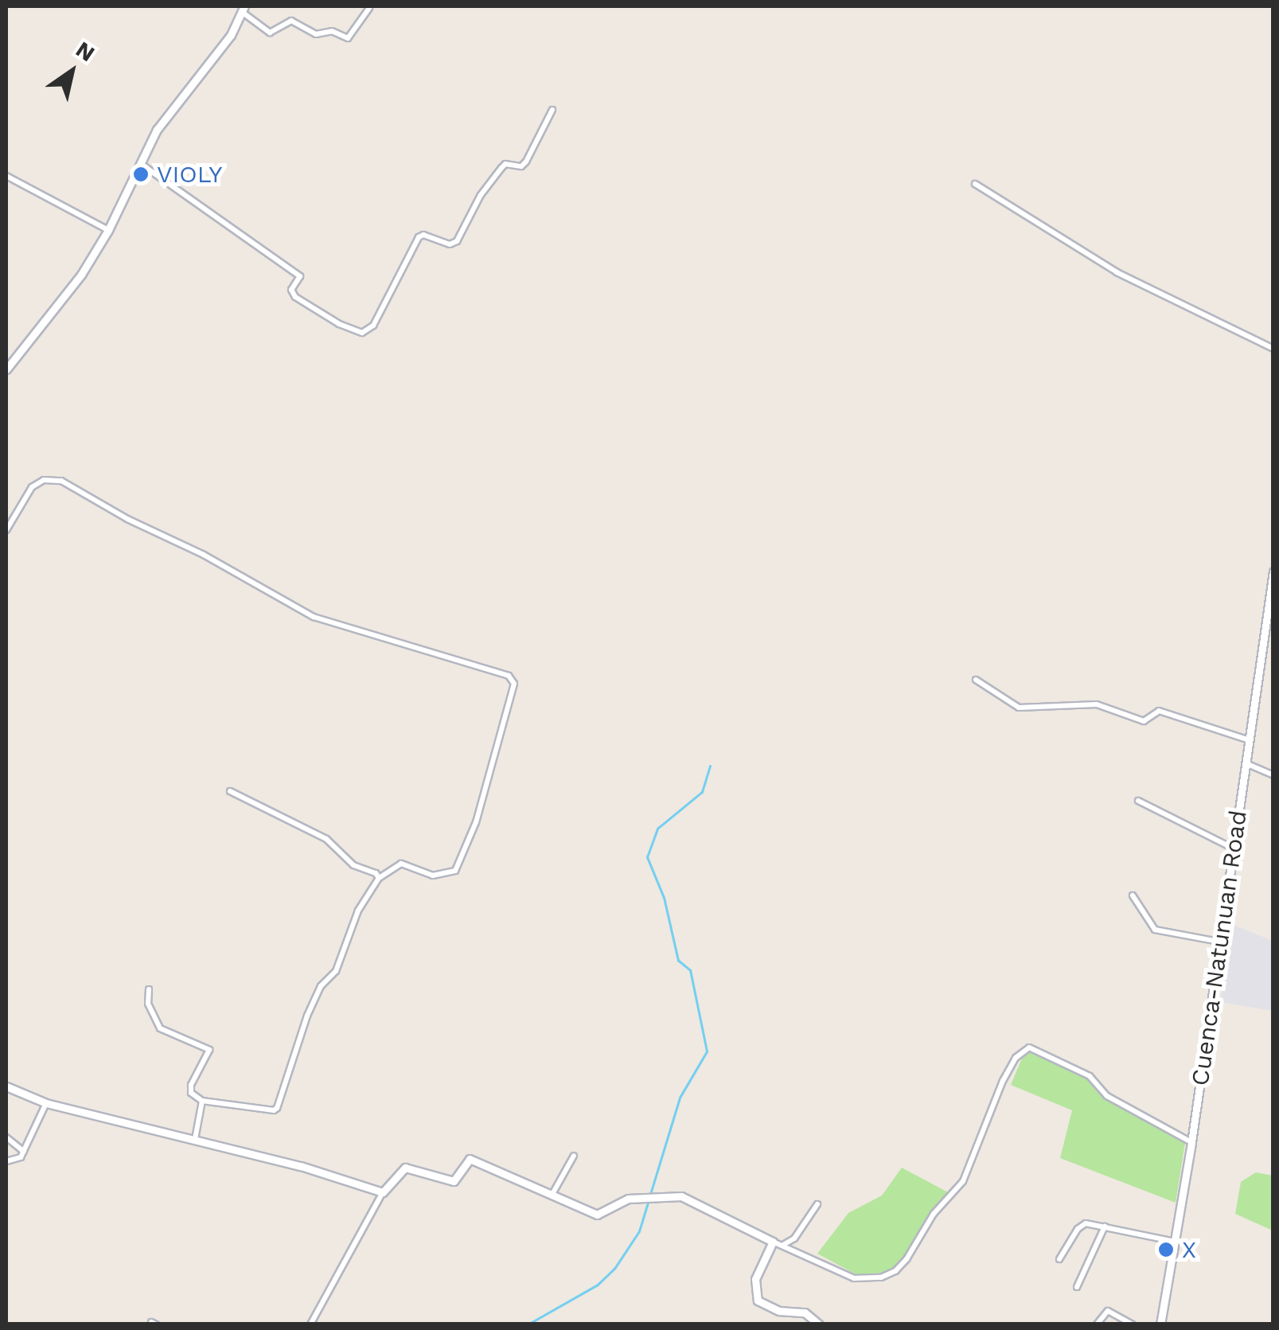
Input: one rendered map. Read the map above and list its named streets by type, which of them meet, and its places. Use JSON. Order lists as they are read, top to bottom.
{
  "streets": {
    "street": ["Cuenca-Natunuan Road"]
  },
  "places": ["VIOLY", "X"],
  "north": "top right"
}
